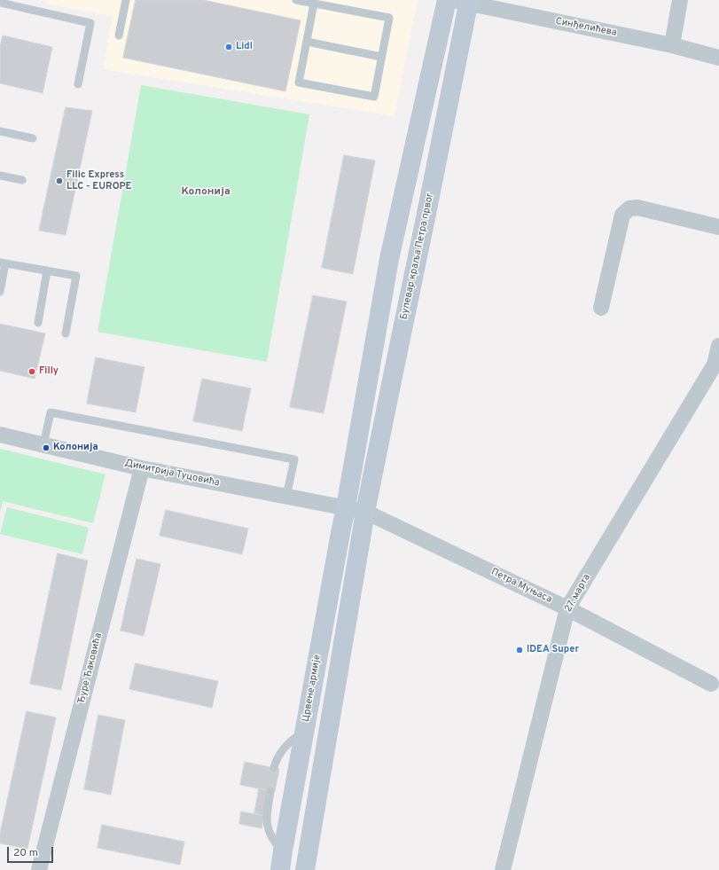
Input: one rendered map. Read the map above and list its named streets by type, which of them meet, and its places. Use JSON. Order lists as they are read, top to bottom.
{
  "streets": {
    "main road": ["Булевар краља Петра првог", "Црвене армије"],
    "street": [
      "Синђелићева",
      "Димитрија Туцовића",
      "Петра Муњаса",
      "27. марта",
      "Ђуре Ђаковића"
    ]
  },
  "crossings": [
    ["Синђелићева", "Булевар краља Петра првог"],
    ["Булевар краља Петра првог", "Петра Муњаса"],
    ["Димитрија Туцовића", "Петра Муњаса"],
    ["Димитрија Туцовића", "Ђуре Ђаковића"],
    ["Димитрија Туцовића", "Црвене армије"],
    ["Петра Муњаса", "27. марта"],
    ["Петра Муњаса", "Црвене армије"]
  ],
  "districts": ["Колонија"],
  "places": [
    "Lidl",
    "Filic Express LLC - EUROPE",
    "Filly",
    "Колонија",
    "IDEA Super"
  ],
  "scale_bar": "20 m"
}
